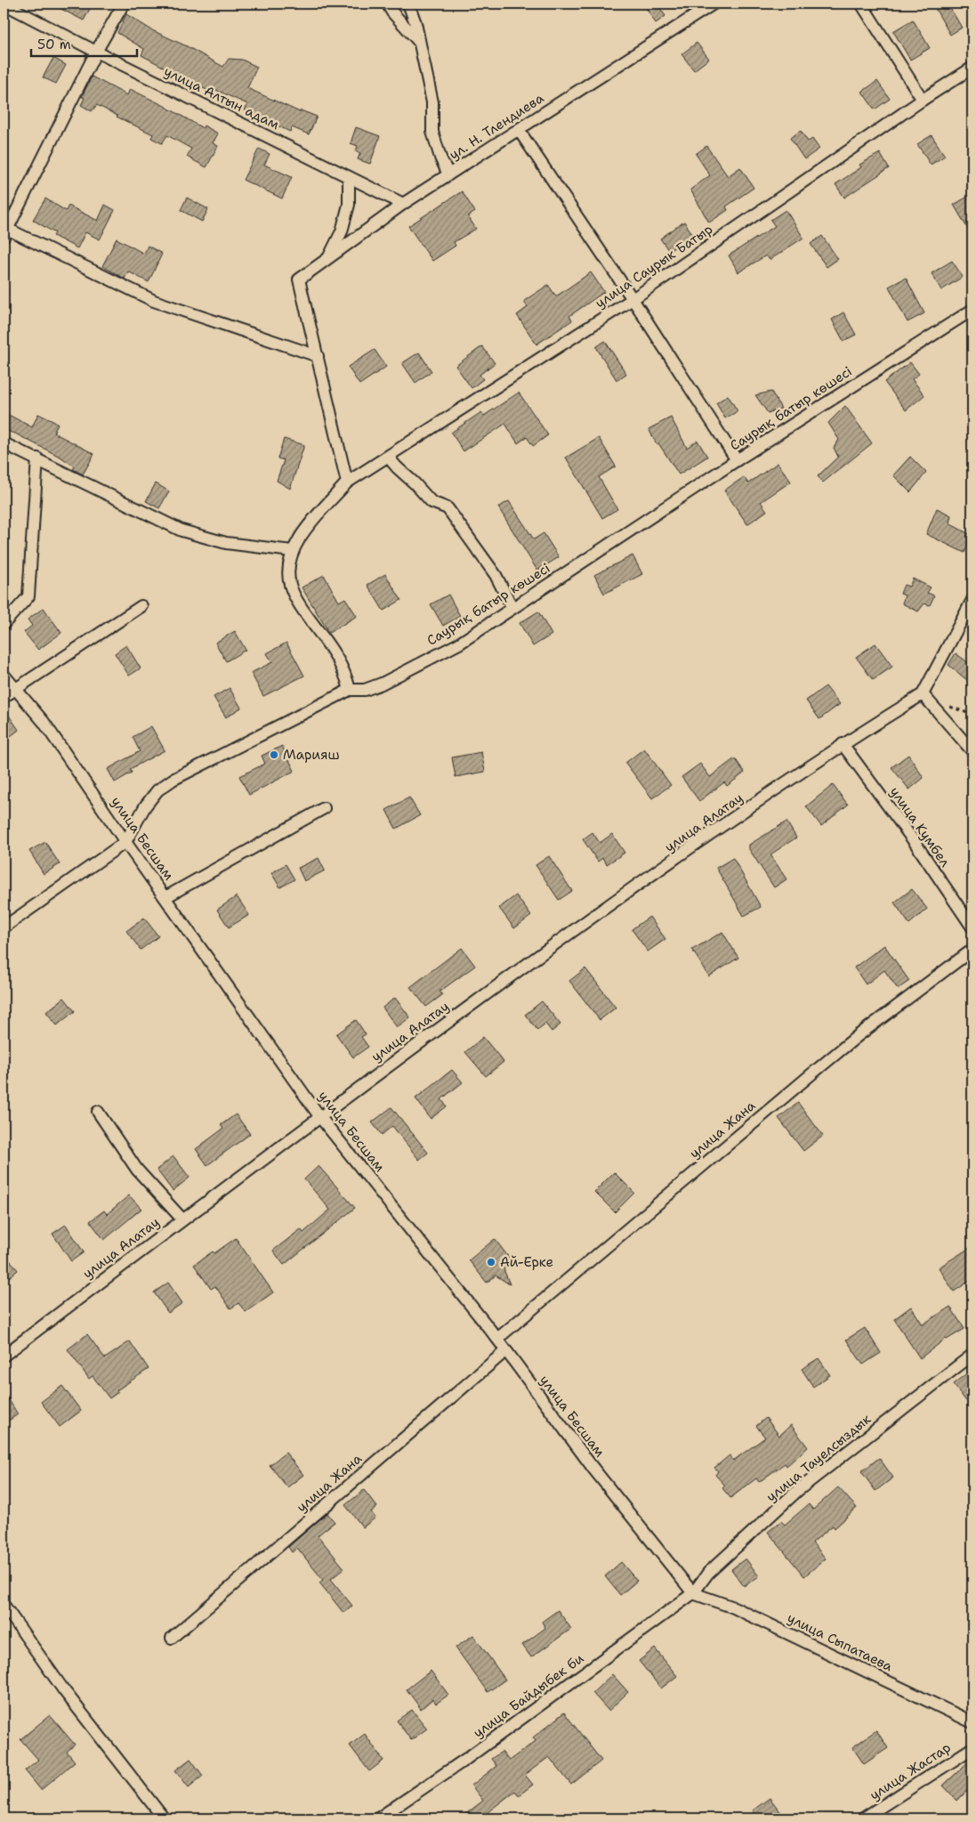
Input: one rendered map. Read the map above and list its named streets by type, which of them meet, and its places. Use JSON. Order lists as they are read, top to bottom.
{
  "streets": {
    "street": [
      "улица Алтын адам",
      "ул. Н. Тлендиева",
      "улица Саурык Батыр",
      "Саурық батыр көшесі",
      "улица Алатау",
      "улица Кумбел",
      "улица Бесшам",
      "улица Жана",
      "улица Тауелсыздык",
      "улица Сыпатаева",
      "улица Байдыбек би",
      "улица Жастар"
    ]
  },
  "crossings": [
    ["улица Алтын адам", "ул. Н. Тлендиева"],
    ["Саурық батыр көшесі", "улица Бесшам"],
    ["улица Алатау", "улица Кумбел"],
    ["улица Алатау", "улица Бесшам"],
    ["улица Бесшам", "улица Жана"],
    ["улица Бесшам", "улица Тауелсыздык"],
    ["улица Бесшам", "улица Сыпатаева"],
    ["улица Бесшам", "улица Байдыбек би"],
    ["улица Тауелсыздык", "улица Сыпатаева"],
    ["улица Тауелсыздык", "улица Байдыбек би"],
    ["улица Сыпатаева", "улица Байдыбек би"]
  ],
  "places": ["Марияш", "Ай-Ерке"],
  "scale_bar": "50 m"
}
